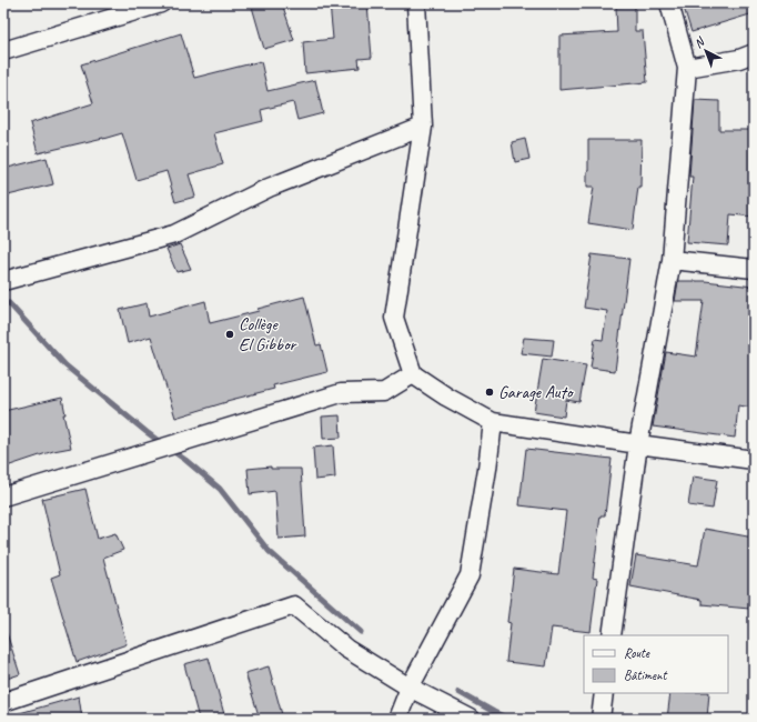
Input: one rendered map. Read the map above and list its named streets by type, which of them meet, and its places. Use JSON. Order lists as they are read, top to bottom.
{
  "places": ["Collège El Gibbor", "Garage Auto"],
  "legend": ["Route", "Bâtiment"],
  "north": "top left"
}
